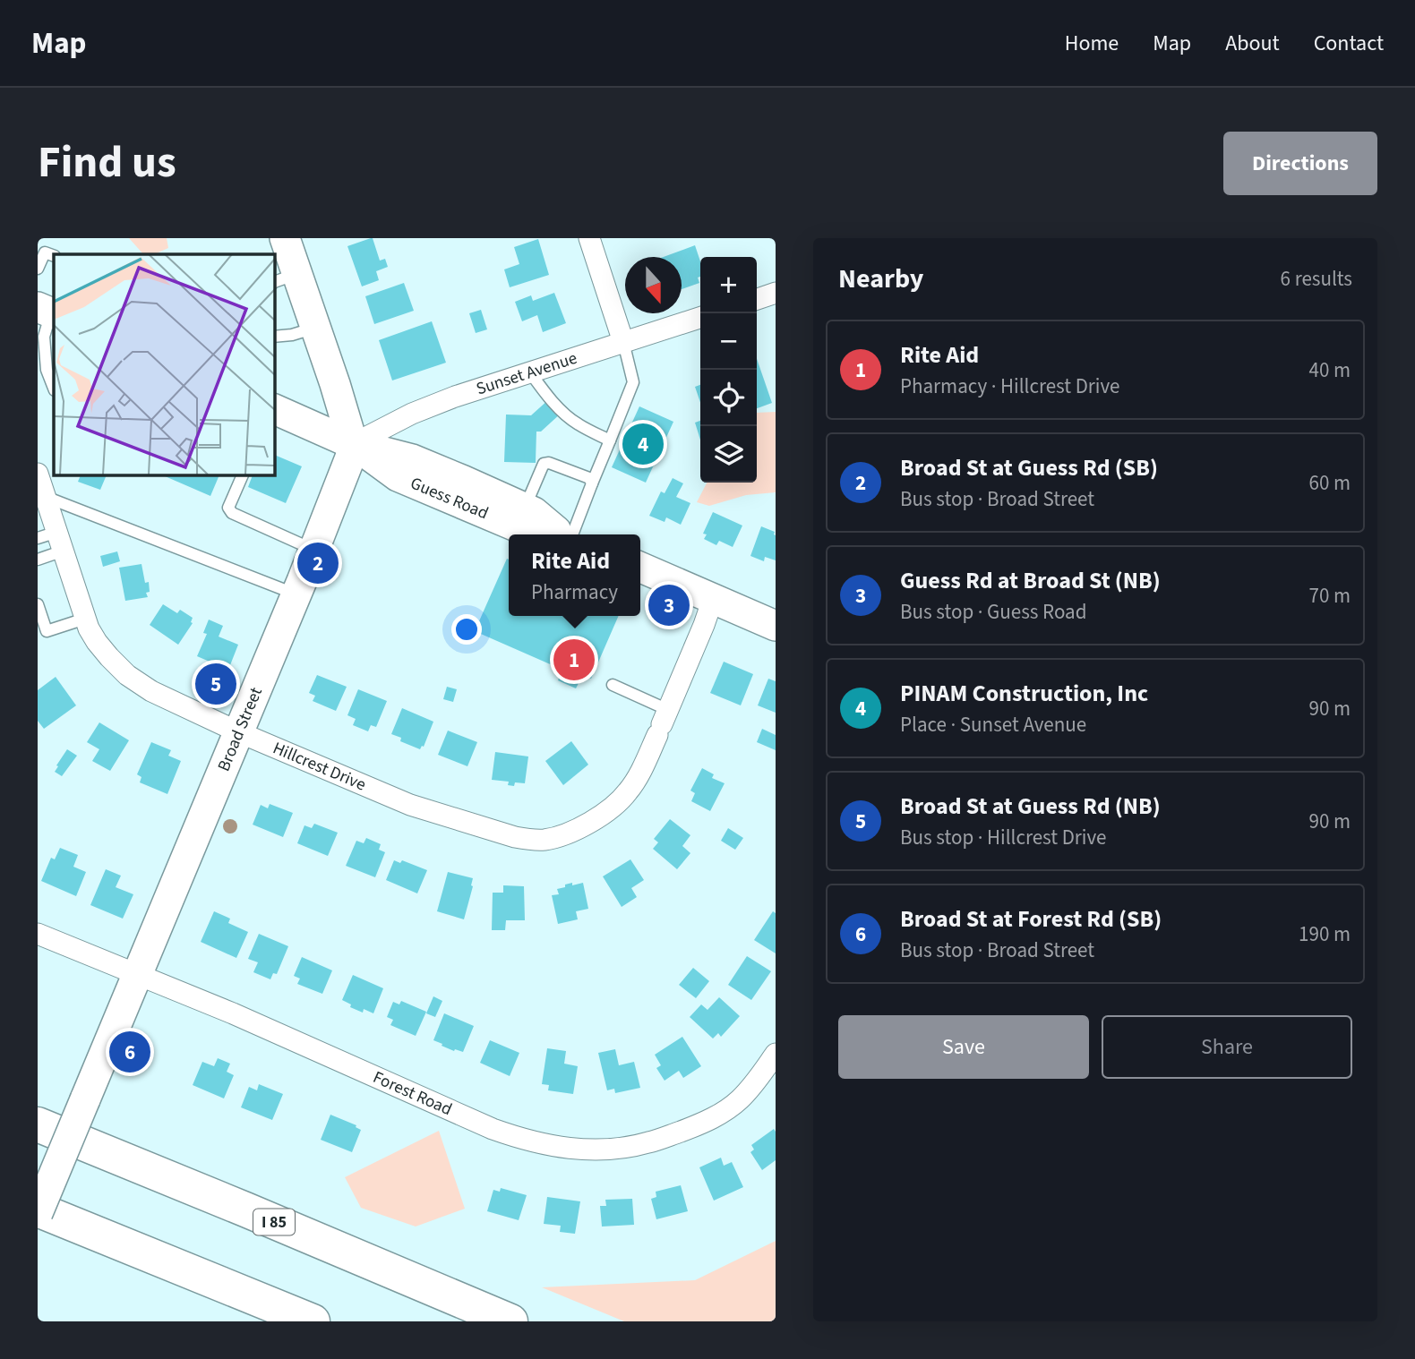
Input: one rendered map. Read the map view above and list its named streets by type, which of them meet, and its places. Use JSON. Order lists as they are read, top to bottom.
{
  "streets": {
    "highway": ["I 85"],
    "main road": ["Guess Road", "Broad Street"],
    "street": ["Sunset Avenue", "Hillcrest Drive", "Forest Road"]
  },
  "crossings": [
    ["Sunset Avenue", "Guess Road"],
    ["Sunset Avenue", "Broad Street"],
    ["Guess Road", "Broad Street"],
    ["Broad Street", "Hillcrest Drive"],
    ["Broad Street", "Forest Road"]
  ],
  "north": "bottom",
  "page": {
    "header": "Map",
    "nav": [
      "Home",
      "Map",
      "About",
      "Contact"
    ],
    "title": "Find us",
    "buttons": [
      "Directions",
      ["Save", "Share"]
    ],
    "heading": ["Nearby", "6 results"],
    "map_buttons": ["+", "−"],
    "list": [
      {
        "mark": "1",
        "name": "Rite Aid",
        "note": "Pharmacy · Hillcrest Drive",
        "value": "40 m"
      },
      {
        "mark": "2",
        "name": "Broad St at Guess Rd (SB)",
        "note": "Bus stop · Broad Street",
        "value": "60 m"
      },
      {
        "mark": "3",
        "name": "Guess Rd at Broad St (NB)",
        "note": "Bus stop · Guess Road",
        "value": "70 m"
      },
      {
        "mark": "4",
        "name": "PINAM Construction, Inc",
        "note": "Place · Sunset Avenue",
        "value": "90 m"
      },
      {
        "mark": "5",
        "name": "Broad St at Guess Rd (NB)",
        "note": "Bus stop · Hillcrest Drive",
        "value": "90 m"
      },
      {
        "mark": "6",
        "name": "Broad St at Forest Rd (SB)",
        "note": "Bus stop · Broad Street",
        "value": "190 m"
      }
    ],
    "pins": [
      "4",
      "2",
      "3",
      "1",
      "5",
      "6"
    ],
    "popup": ["Rite Aid", "Pharmacy"]
  }
}
